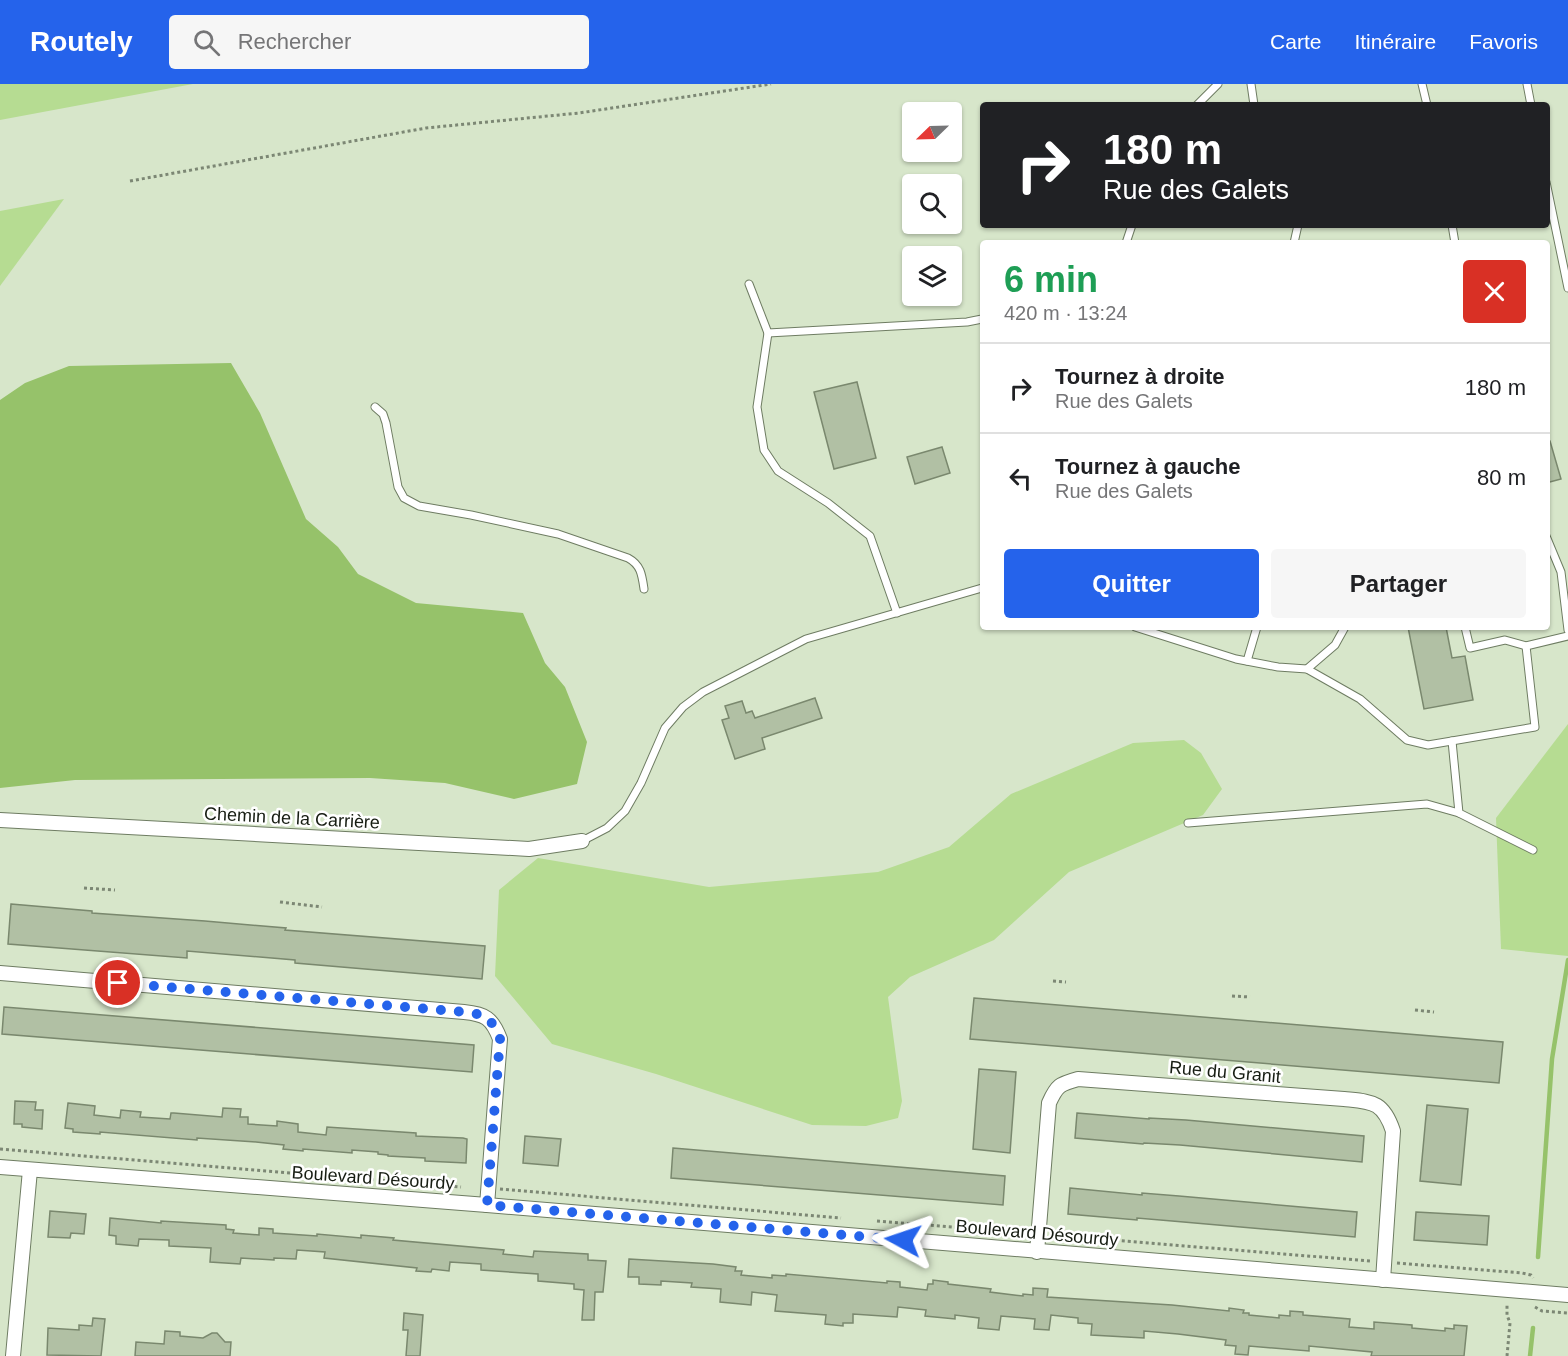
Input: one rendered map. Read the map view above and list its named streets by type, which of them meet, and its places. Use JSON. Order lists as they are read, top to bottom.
{
  "streets": {
    "street": ["Chemin de la Carrière", "Rue du Granit", "Boulevard Désourdy"]
  },
  "crossings": [
    ["Rue du Granit", "Boulevard Désourdy"]
  ],
  "north": "bottom left",
  "page": {
    "header": "Routely",
    "search": "Rechercher",
    "nav": ["Carte", "Itinéraire", "Favoris"],
    "turn": ["180 m", "Rue des Galets"],
    "heading": ["6 min", "420 m · 13:24"],
    "list": [
      {
        "name": "Tournez à droite",
        "note": "Rue des Galets",
        "value": "180 m"
      },
      {
        "name": "Tournez à gauche",
        "note": "Rue des Galets",
        "value": "80 m"
      }
    ],
    "buttons": ["Quitter", "Partager"]
  }
}
